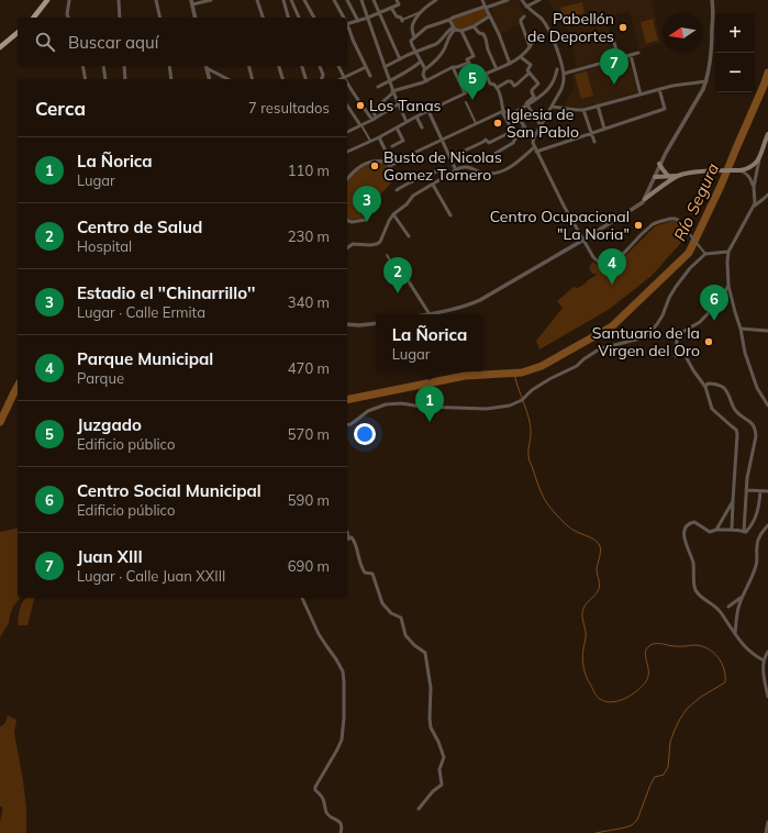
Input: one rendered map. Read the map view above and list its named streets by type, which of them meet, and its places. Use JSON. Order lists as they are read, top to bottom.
{
  "water": ["Río Segura"],
  "places": [
    "Pabellón de Deportes",
    "Los Tanas",
    "Iglesia de San Pablo",
    "Busto de Nicolas Gomez Tornero",
    "Centro Ocupacional \"La Noria\"",
    "Santuario de la Virgen del Oro"
  ],
  "north": "left",
  "page": {
    "map_buttons": ["+", "−"],
    "search": "Buscar aquí",
    "pins": [
      "7",
      "5",
      "3",
      "4",
      "2",
      "6",
      "1"
    ],
    "heading": ["Cerca", "7 resultados"],
    "list": [
      {
        "mark": "1",
        "name": "La Ñorica",
        "note": "Lugar",
        "value": "110 m"
      },
      {
        "mark": "2",
        "name": "Centro de Salud",
        "note": "Hospital",
        "value": "230 m"
      },
      {
        "mark": "3",
        "name": "Estadio el ''Chinarrillo''",
        "note": "Lugar · Calle Ermita",
        "value": "340 m"
      },
      {
        "mark": "4",
        "name": "Parque Municipal",
        "note": "Parque",
        "value": "470 m"
      },
      {
        "mark": "5",
        "name": "Juzgado",
        "note": "Edificio público",
        "value": "570 m"
      },
      {
        "mark": "6",
        "name": "Centro Social Municipal",
        "note": "Edificio público",
        "value": "590 m"
      },
      {
        "mark": "7",
        "name": "Juan XIII",
        "note": "Lugar · Calle Juan XXIII",
        "value": "690 m"
      }
    ],
    "popup": ["La Ñorica", "Lugar"]
  }
}
